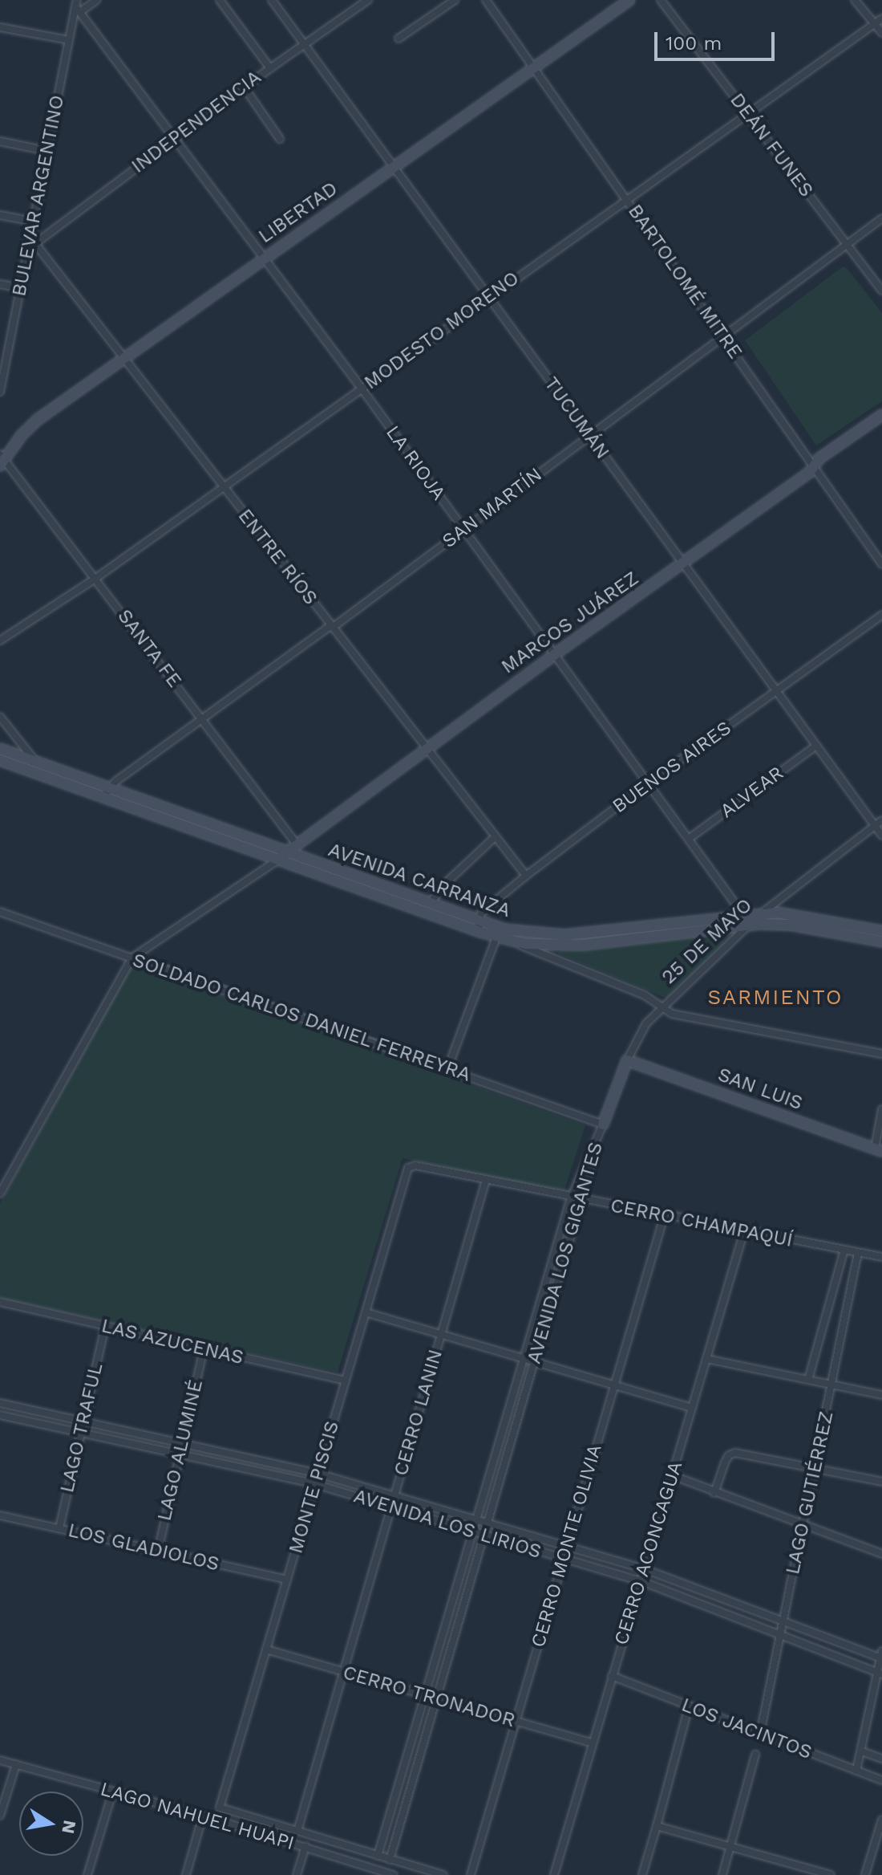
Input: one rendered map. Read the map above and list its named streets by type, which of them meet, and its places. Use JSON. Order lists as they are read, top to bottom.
{
  "streets": {
    "main road": [
      "LIBERTAD",
      "MARCOS JUÁREZ",
      "AVENIDA CARRANZA",
      "25 DE MAYO",
      "SAN LUIS"
    ],
    "street": [
      "INDEPENDENCIA",
      "DEÁN FUNES",
      "BULEVAR ARGENTINO",
      "BARTOLOMÉ MITRE",
      "MODESTO MORENO",
      "TUCUMÁN",
      "LA RIOJA",
      "SAN MARTÍN",
      "ENTRE RÍOS",
      "SANTA FE",
      "BUENOS AIRES",
      "ALVEAR",
      "SOLDADO CARLOS DANIEL FERREYRA",
      "CERRO CHAMPAQUÍ",
      "AVENIDA LOS GIGANTES",
      "LAS AZUCENAS",
      "CERRO LANIN",
      "LAGO TRAFUL",
      "LAGO ALUMINÉ",
      "MONTE PISCIS",
      "LAGO GUTIÉRREZ",
      "AVENIDA LOS LIRIOS",
      "CERRO MONTE OLIVIA",
      "LOS GLADIOLOS",
      "CERRO ACONCAGUA",
      "CERRO TRONADOR",
      "LOS JACINTOS",
      "LAGO NAHUEL HUAPI"
    ]
  },
  "crossings": [
    ["INDEPENDENCIA", "BULEVAR ARGENTINO"],
    ["INDEPENDENCIA", "TUCUMÁN"],
    ["INDEPENDENCIA", "LA RIOJA"],
    ["INDEPENDENCIA", "ENTRE RÍOS"],
    ["DEÁN FUNES", "MODESTO MORENO"],
    ["DEÁN FUNES", "SAN MARTÍN"],
    ["BULEVAR ARGENTINO", "LA RIOJA"],
    ["BULEVAR ARGENTINO", "ENTRE RÍOS"],
    ["LIBERTAD", "BARTOLOMÉ MITRE"],
    ["LIBERTAD", "TUCUMÁN"],
    ["LIBERTAD", "LA RIOJA"],
    ["LIBERTAD", "ENTRE RÍOS"],
    ["LIBERTAD", "SANTA FE"],
    ["BARTOLOMÉ MITRE", "MODESTO MORENO"],
    ["BARTOLOMÉ MITRE", "SAN MARTÍN"],
    ["BARTOLOMÉ MITRE", "MARCOS JUÁREZ"],
    ["MODESTO MORENO", "TUCUMÁN"],
    ["MODESTO MORENO", "LA RIOJA"],
    ["MODESTO MORENO", "ENTRE RÍOS"],
    ["MODESTO MORENO", "SANTA FE"],
    ["TUCUMÁN", "SAN MARTÍN"],
    ["TUCUMÁN", "MARCOS JUÁREZ"],
    ["TUCUMÁN", "BUENOS AIRES"],
    ["TUCUMÁN", "ALVEAR"],
    ["TUCUMÁN", "25 DE MAYO"],
    ["LA RIOJA", "SAN MARTÍN"],
    ["LA RIOJA", "MARCOS JUÁREZ"],
    ["LA RIOJA", "BUENOS AIRES"],
    ["LA RIOJA", "ALVEAR"],
    ["LA RIOJA", "AVENIDA CARRANZA"],
    ["LA RIOJA", "25 DE MAYO"],
    ["SAN MARTÍN", "ENTRE RÍOS"],
    ["SAN MARTÍN", "SANTA FE"],
    ["SAN MARTÍN", "AVENIDA CARRANZA"],
    ["ENTRE RÍOS", "MARCOS JUÁREZ"],
    ["ENTRE RÍOS", "BUENOS AIRES"],
    ["MARCOS JUÁREZ", "SANTA FE"],
    ["MARCOS JUÁREZ", "AVENIDA CARRANZA"],
    ["BUENOS AIRES", "AVENIDA CARRANZA"],
    ["AVENIDA CARRANZA", "25 DE MAYO"],
    ["25 DE MAYO", "SOLDADO CARLOS DANIEL FERREYRA"],
    ["25 DE MAYO", "SAN LUIS"],
    ["25 DE MAYO", "AVENIDA LOS GIGANTES"],
    ["SOLDADO CARLOS DANIEL FERREYRA", "AVENIDA LOS GIGANTES"],
    ["CERRO CHAMPAQUÍ", "AVENIDA LOS GIGANTES"],
    ["CERRO CHAMPAQUÍ", "CERRO LANIN"],
    ["CERRO CHAMPAQUÍ", "MONTE PISCIS"],
    ["CERRO CHAMPAQUÍ", "LAGO GUTIÉRREZ"],
    ["CERRO CHAMPAQUÍ", "CERRO MONTE OLIVIA"],
    ["CERRO CHAMPAQUÍ", "CERRO ACONCAGUA"],
    ["AVENIDA LOS GIGANTES", "AVENIDA LOS LIRIOS"],
    ["AVENIDA LOS GIGANTES", "CERRO TRONADOR"],
    ["AVENIDA LOS GIGANTES", "LAGO NAHUEL HUAPI"],
    ["LAS AZUCENAS", "LAGO TRAFUL"],
    ["LAS AZUCENAS", "LAGO ALUMINÉ"],
    ["LAS AZUCENAS", "MONTE PISCIS"],
    ["CERRO LANIN", "AVENIDA LOS LIRIOS"],
    ["CERRO LANIN", "CERRO TRONADOR"],
    ["CERRO LANIN", "LAGO NAHUEL HUAPI"],
    ["LAGO TRAFUL", "AVENIDA LOS LIRIOS"],
    ["LAGO TRAFUL", "LOS GLADIOLOS"],
    ["LAGO ALUMINÉ", "AVENIDA LOS LIRIOS"],
    ["LAGO ALUMINÉ", "LOS GLADIOLOS"],
    ["MONTE PISCIS", "AVENIDA LOS LIRIOS"],
    ["MONTE PISCIS", "LOS GLADIOLOS"],
    ["MONTE PISCIS", "CERRO TRONADOR"],
    ["MONTE PISCIS", "LAGO NAHUEL HUAPI"],
    ["LAGO GUTIÉRREZ", "AVENIDA LOS LIRIOS"],
    ["LAGO GUTIÉRREZ", "LOS JACINTOS"],
    ["AVENIDA LOS LIRIOS", "CERRO MONTE OLIVIA"],
    ["AVENIDA LOS LIRIOS", "CERRO ACONCAGUA"],
    ["CERRO MONTE OLIVIA", "CERRO TRONADOR"],
    ["CERRO ACONCAGUA", "CERRO TRONADOR"],
    ["CERRO ACONCAGUA", "LOS JACINTOS"]
  ],
  "districts": ["SARMIENTO"],
  "scale_bar": "100 m",
  "north": "right"
}
